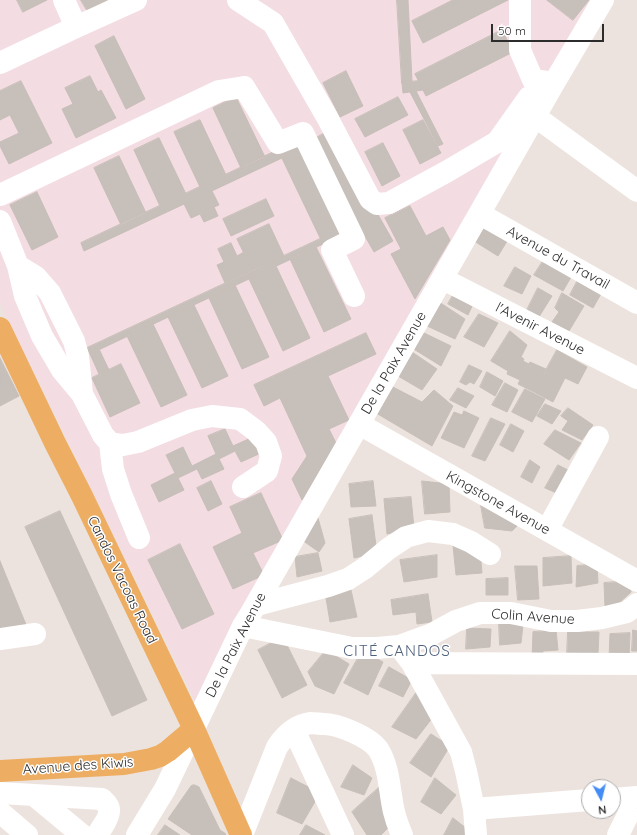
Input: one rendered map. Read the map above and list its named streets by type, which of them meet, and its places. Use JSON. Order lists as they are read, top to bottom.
{
  "streets": {
    "main road": ["Candos Vacoas Road", "Avenue des Kiwis"],
    "street": [
      "Avenue du Travail",
      "l'Avenir Avenue",
      "De la Paix Avenue",
      "Kingstone Avenue",
      "Colin Avenue"
    ]
  },
  "crossings": [
    ["Avenue du Travail", "De la Paix Avenue"],
    ["l'Avenir Avenue", "De la Paix Avenue"],
    ["De la Paix Avenue", "Kingstone Avenue"],
    ["De la Paix Avenue", "Candos Vacoas Road"],
    ["De la Paix Avenue", "Colin Avenue"],
    ["De la Paix Avenue", "Avenue des Kiwis"],
    ["Candos Vacoas Road", "Avenue des Kiwis"]
  ],
  "districts": ["CITÉ CANDOS"],
  "scale_bar": "50 m",
  "north": "bottom"
}
